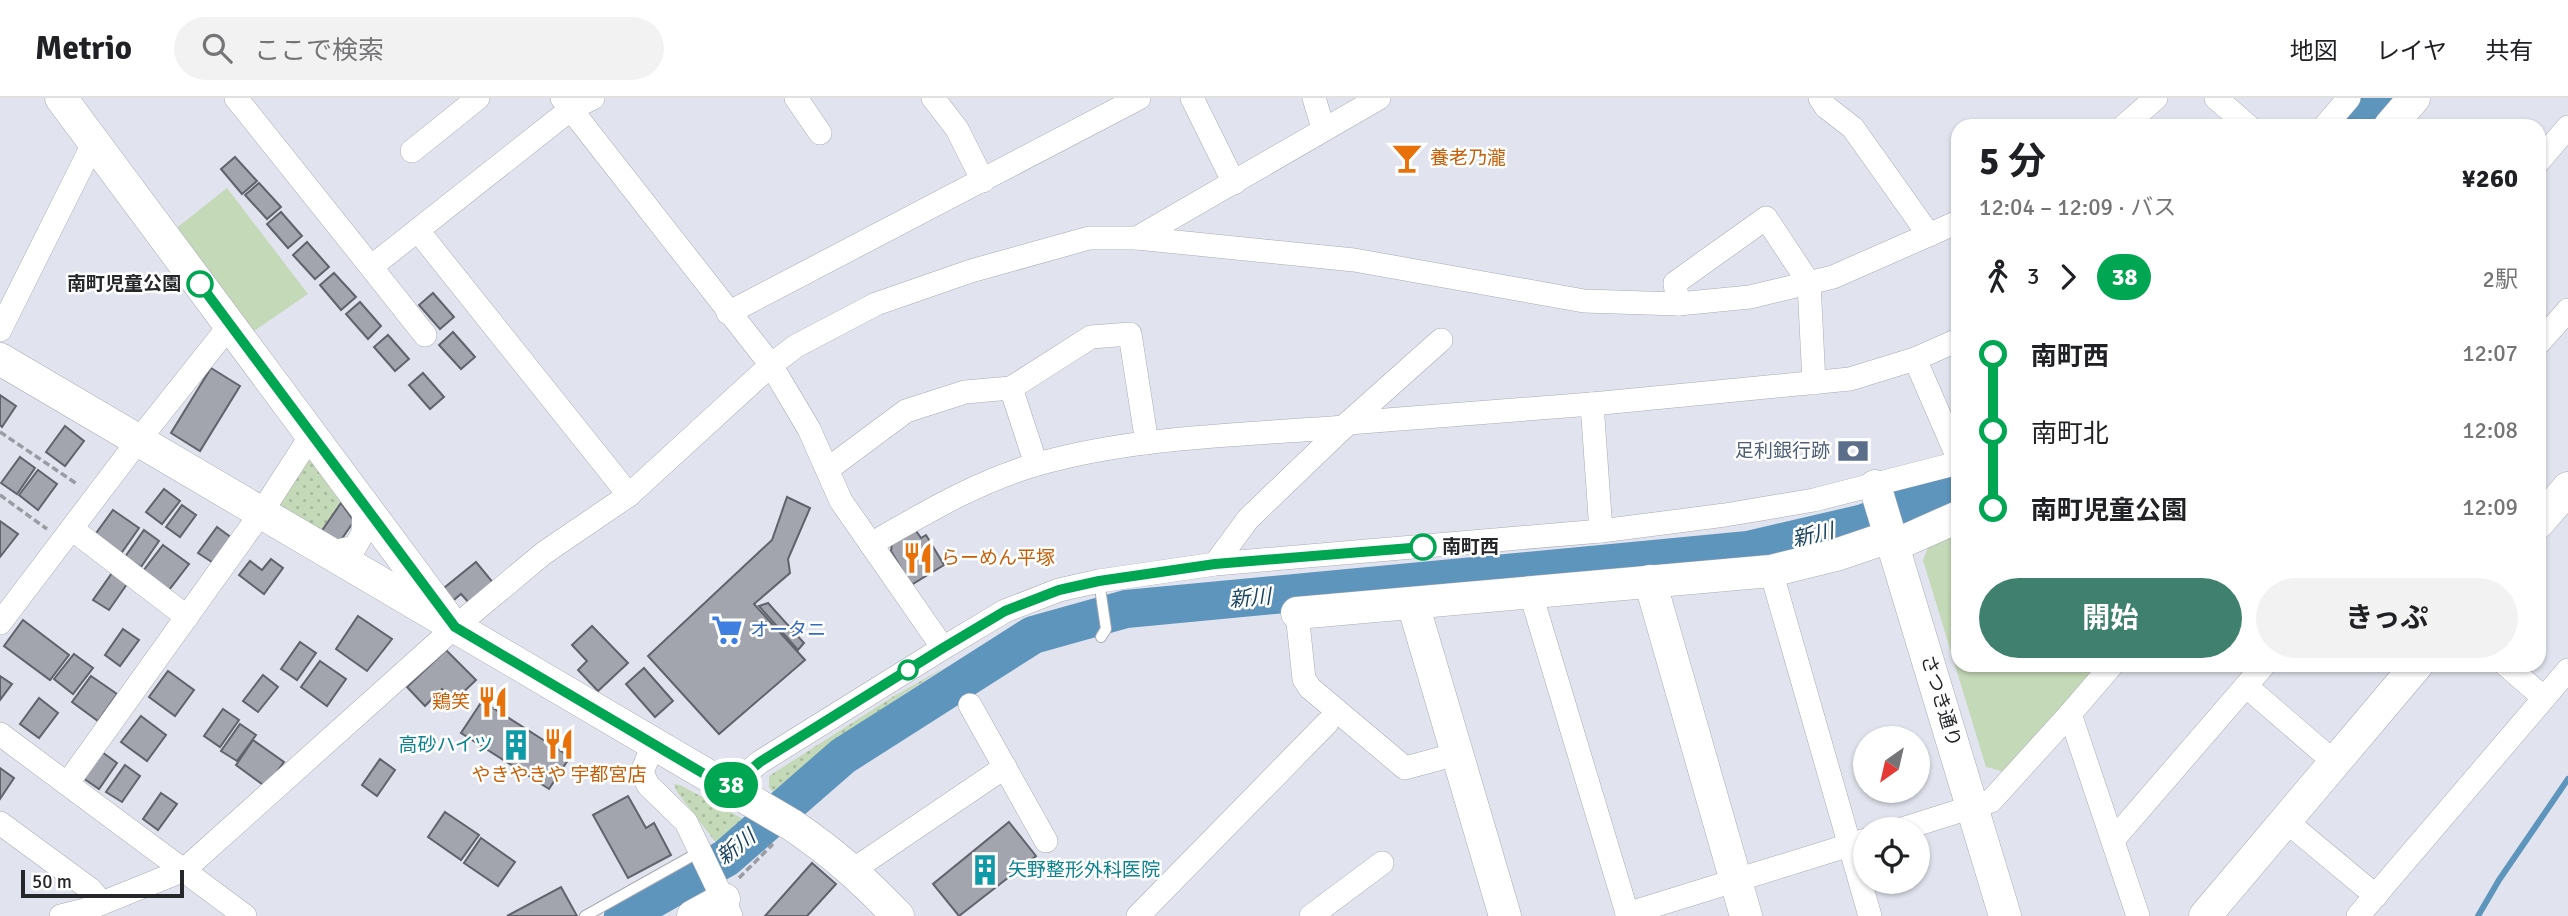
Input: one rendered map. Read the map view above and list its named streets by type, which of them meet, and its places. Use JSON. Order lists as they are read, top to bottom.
{
  "streets": {
    "street": ["さつき通り"]
  },
  "water": ["新川"],
  "places": {
    "bar": ["養老乃瀧"],
    "other": ["南町児童公園", "南町西"],
    "bank": ["足利銀行跡"],
    "restaurant": ["らーめん平塚", "鶏笑", "やきやきや 宇都宮店"],
    "supermarket": ["オータニ"],
    "building": ["高砂ハイツ", "矢野整形外科医院"]
  },
  "lines": ["bus line 38"],
  "scale_bar": "50 m",
  "north": "bottom left",
  "page": {
    "header": "Metrio",
    "search": "ここで検索",
    "nav": ["地図", "レイヤ", "共有"],
    "on_map": "38",
    "heading": ["5 分", "12:04 – 12:09 · バス", "¥260"],
    "legs": ["3", "38", "2駅"],
    "list": [
      {
        "name": "南町西",
        "value": "12:07"
      },
      {
        "name": "南町北",
        "value": "12:08"
      },
      {
        "name": "南町児童公園",
        "value": "12:09"
      }
    ],
    "buttons": ["開始", "きっぷ"],
    "scale": "50 m"
  }
}
